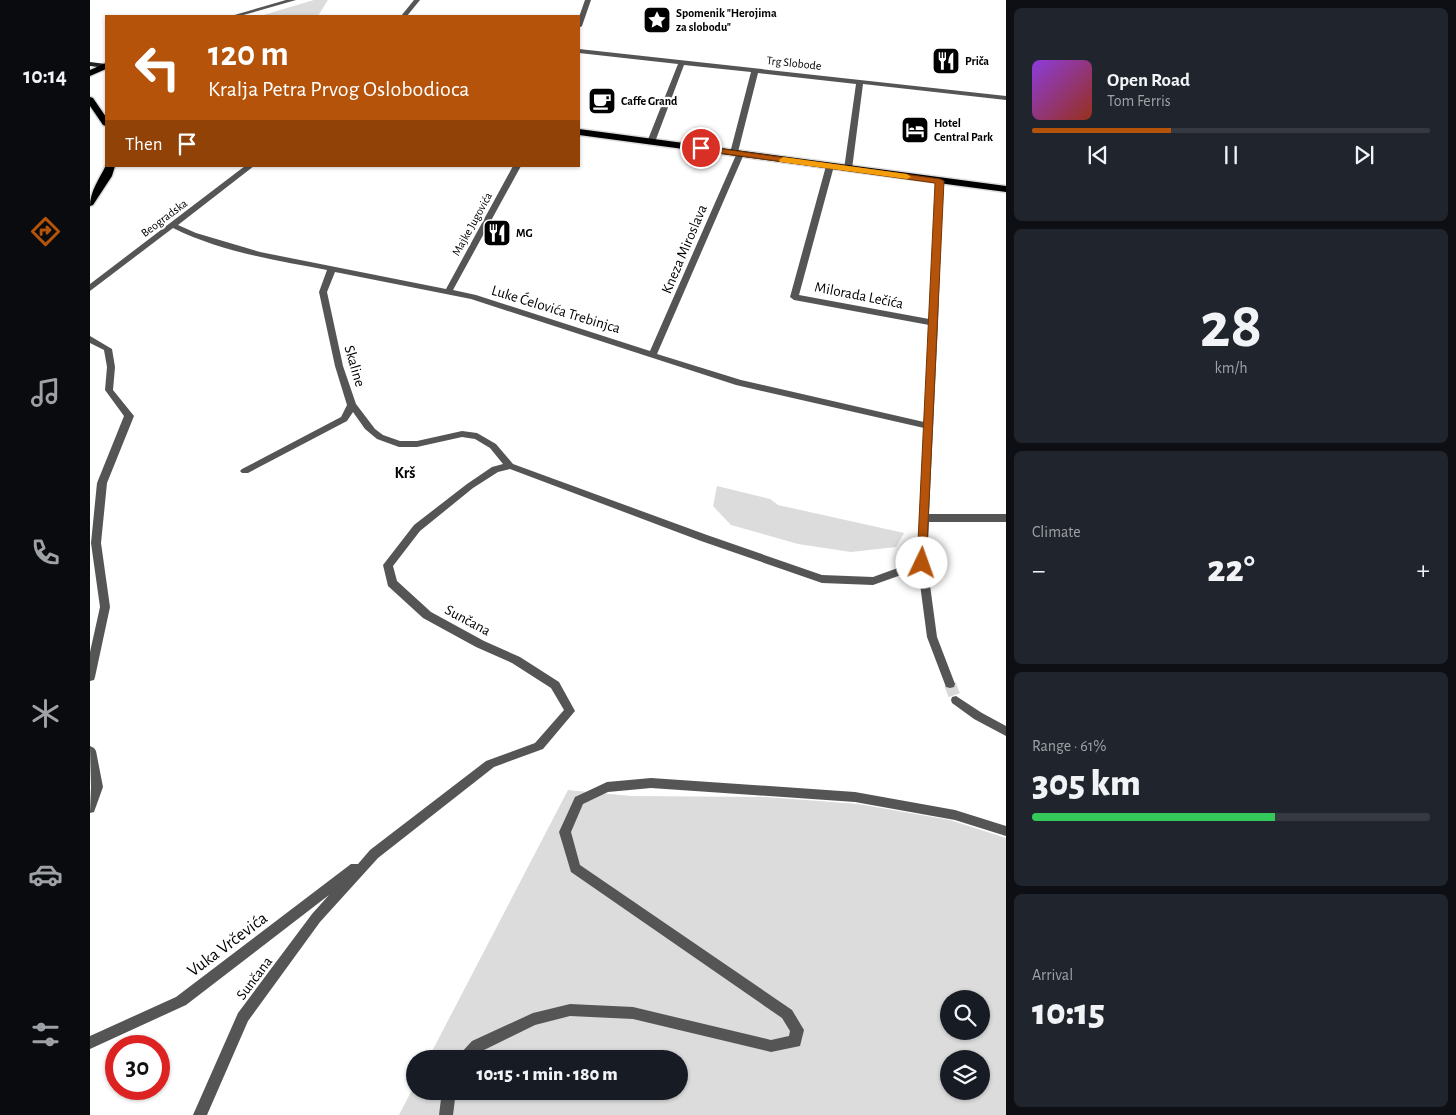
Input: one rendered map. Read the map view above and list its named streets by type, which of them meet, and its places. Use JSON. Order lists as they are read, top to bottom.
{
  "streets": {
    "street": [
      "Trg Slobode",
      "Beogradska",
      "Majke Jugovića",
      "Kneza Miroslava",
      "Milorada Lečića",
      "Luke Ćelovića Trebinjca",
      "Skaline",
      "Sunčana",
      "Vuka Vrčevića"
    ]
  },
  "crossings": [
    ["Trg Slobode", "Kneza Miroslava"],
    ["Beogradska", "Luke Ćelovića Trebinjca"],
    ["Majke Jugovića", "Luke Ćelovića Trebinjca"],
    ["Kneza Miroslava", "Luke Ćelovića Trebinjca"],
    ["Luke Ćelovića Trebinjca", "Skaline"],
    ["Sunčana", "Vuka Vrčevića"]
  ],
  "districts": ["Krš"],
  "places": {
    "place": ["Spomenik \"Herojima za slobodu\""],
    "restaurant": ["Priča", "MG"],
    "cafe": ["Caffe Grand"],
    "hotel": ["Hotel Central Park"]
  },
  "page": {
    "tabs": "10:14",
    "turn": ["120 m", "Kralja Petra Prvog Oslobodioca"],
    "song": ["Open Road", "Tom Ferris"],
    "then": "Then",
    "tile": [
      ["28", "km/h"],
      "Climate",
      ["Range · 61%", "305 km"],
      ["Arrival", "10:15"]
    ],
    "heat": ["−", "22°", "+"],
    "limit": "30",
    "trip": "10:15 · 1 min · 180 m"
  }
}
